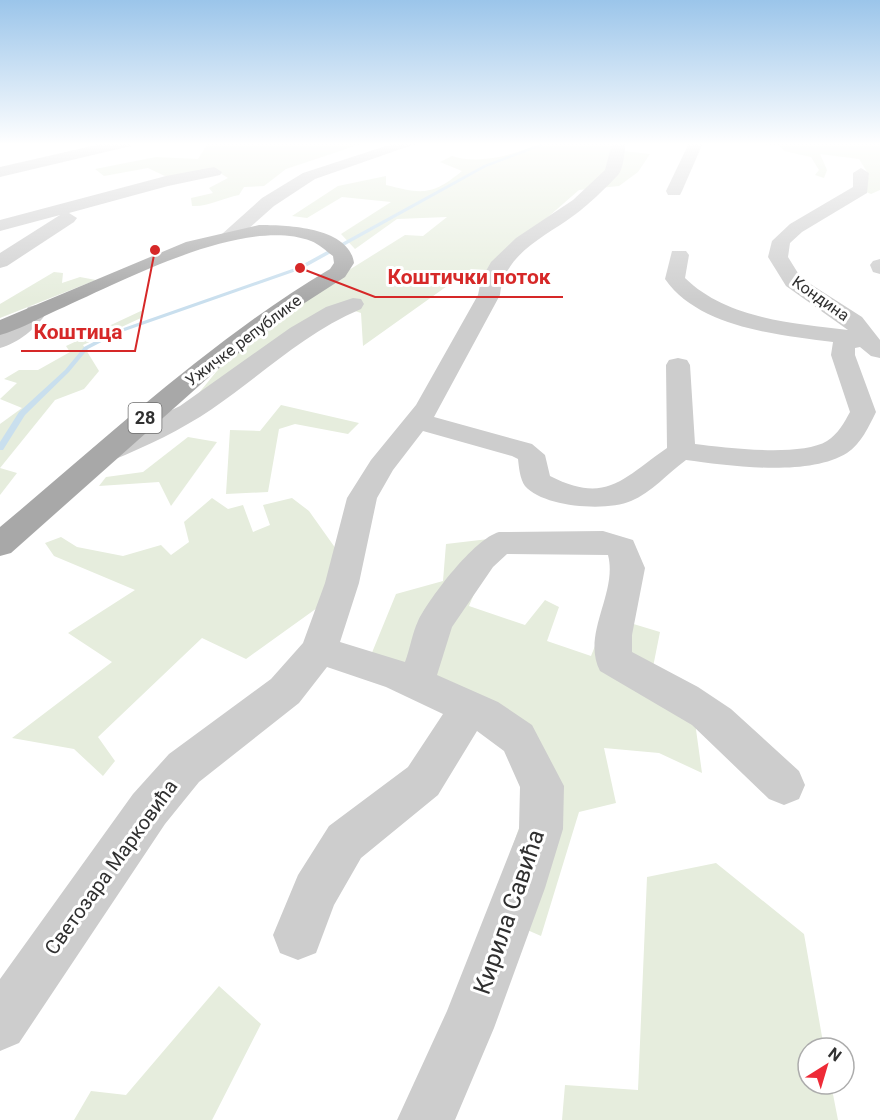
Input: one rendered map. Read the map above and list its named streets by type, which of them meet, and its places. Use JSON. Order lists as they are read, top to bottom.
{
  "streets": {
    "main road": ["Ужичке републике", "28"],
    "street": ["Кондина", "Светозара Марковића", "Кирила Савића"]
  },
  "crossings": [
    ["Светозара Марковића", "Кирила Савића"]
  ],
  "places": ["Коштица", "Коштички поток"],
  "north": "top right"
}
